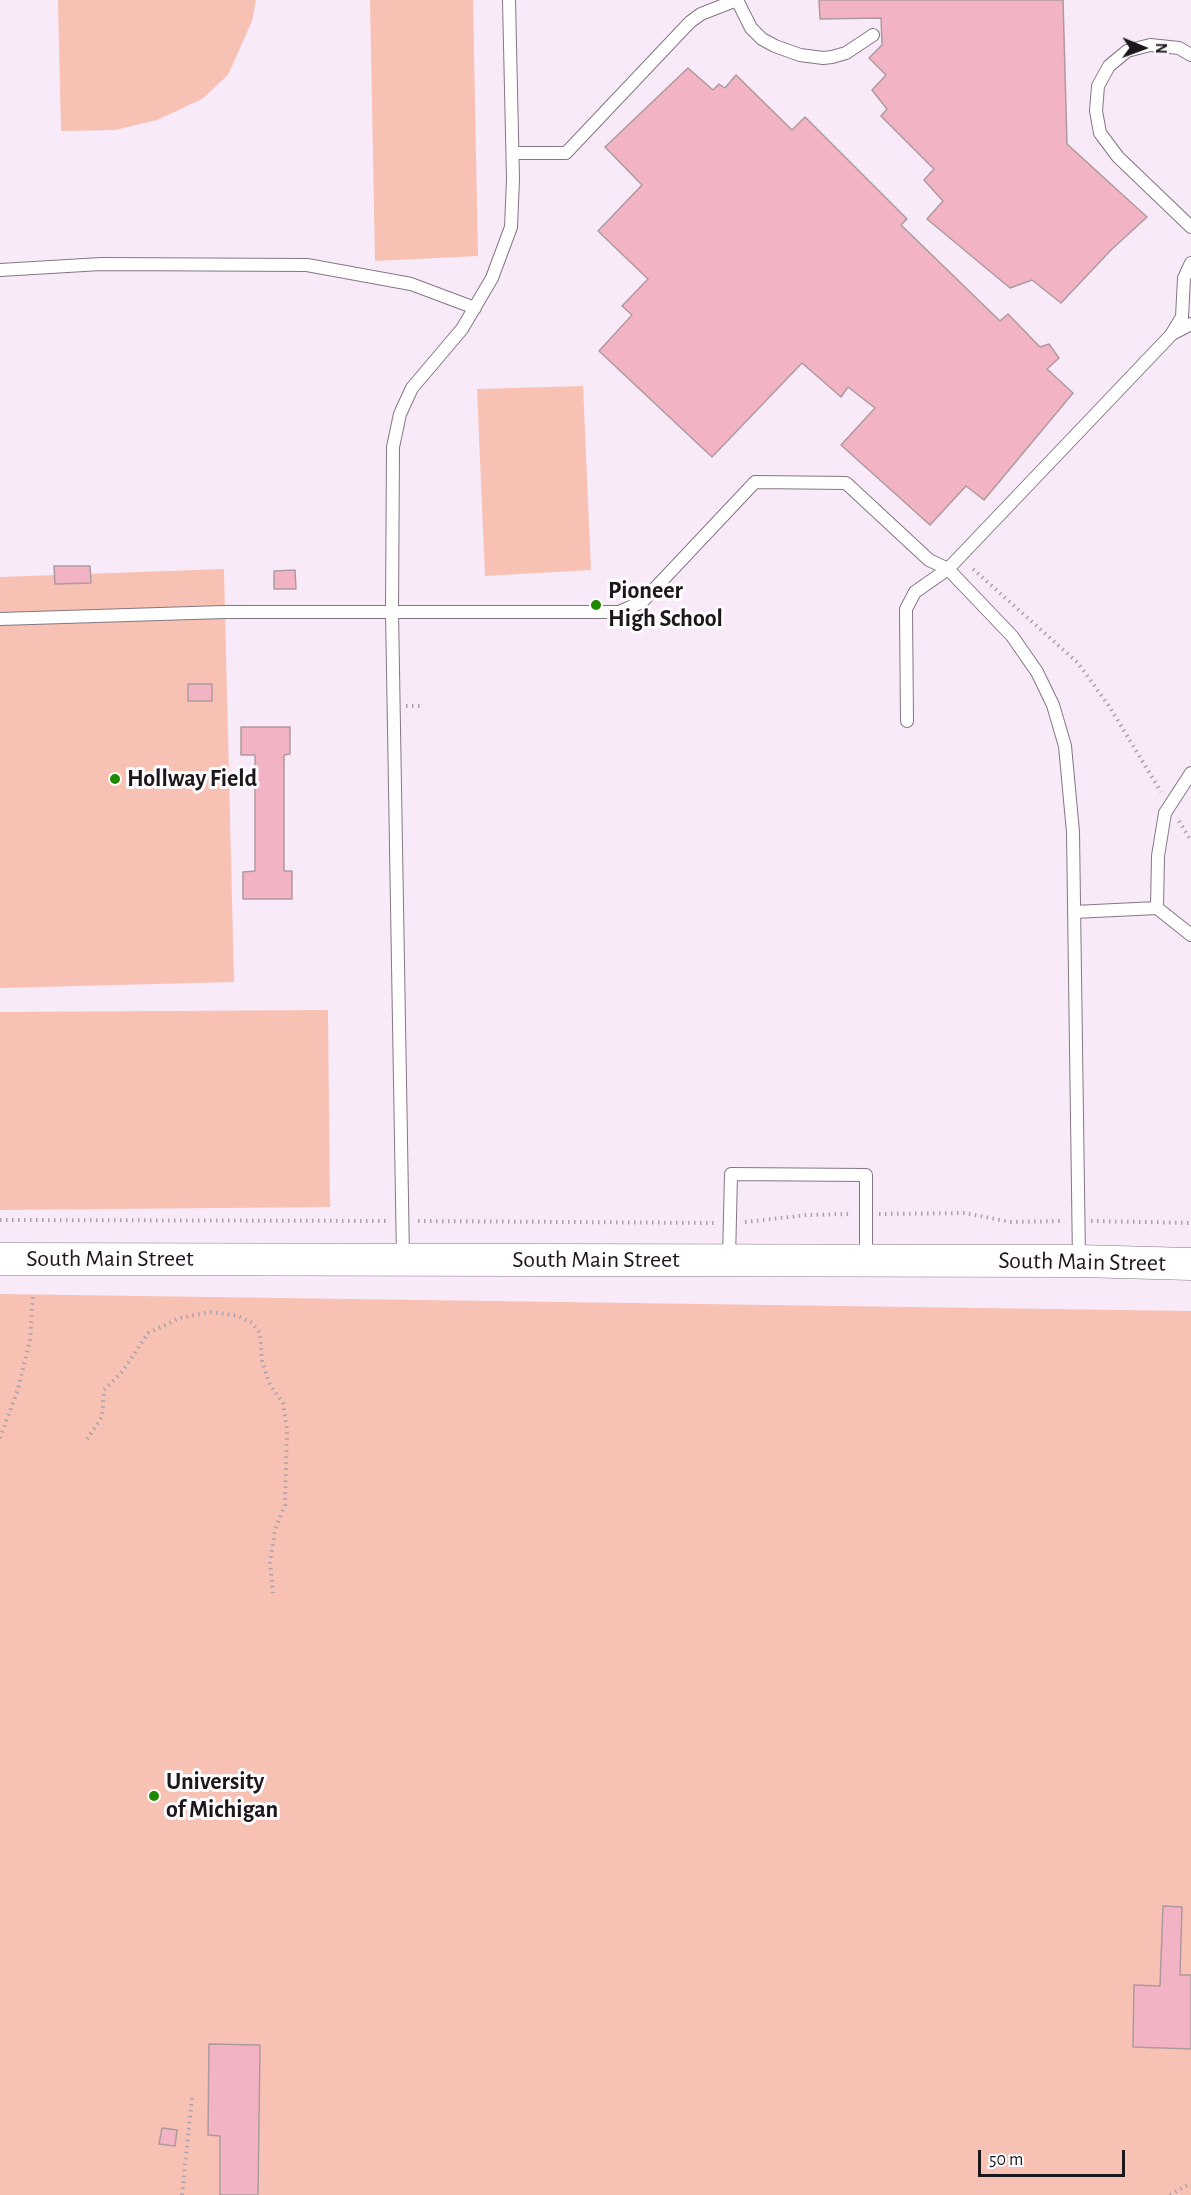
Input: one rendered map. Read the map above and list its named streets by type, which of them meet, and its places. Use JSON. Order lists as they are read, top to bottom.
{
  "streets": {
    "main road": ["South Main Street"]
  },
  "places": ["Pioneer High School", "Hollway Field", "University of Michigan"],
  "scale_bar": "50 m",
  "north": "right"
}
